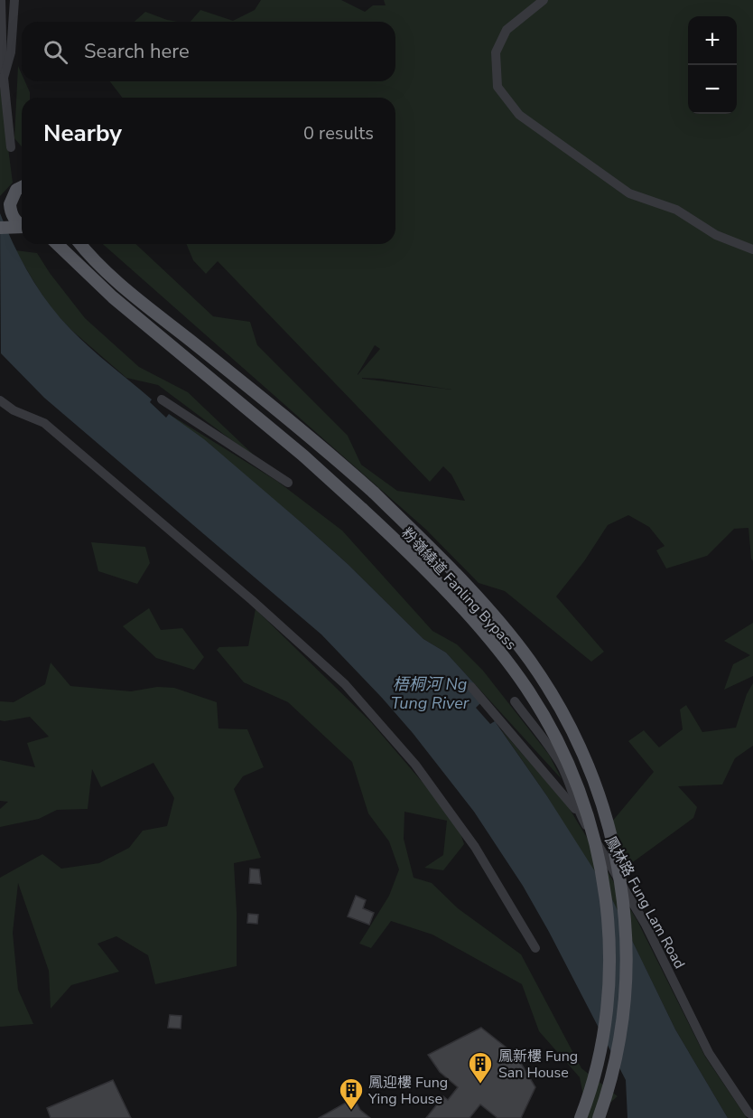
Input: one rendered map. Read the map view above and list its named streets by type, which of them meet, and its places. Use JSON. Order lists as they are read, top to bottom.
{
  "streets": {
    "main road": ["粉嶺繞道 Fanling Bypass"],
    "street": ["鳳林路 Fung Lam Road"]
  },
  "water": ["梧桐河 Ng Tung River"],
  "places": {
    "building": ["鳳新樓 Fung San House", "鳳迎樓 Fung Ying House"]
  },
  "page": {
    "map_buttons": ["+", "−"],
    "search": "Search here",
    "heading": ["Nearby", "0 results"]
  }
}
